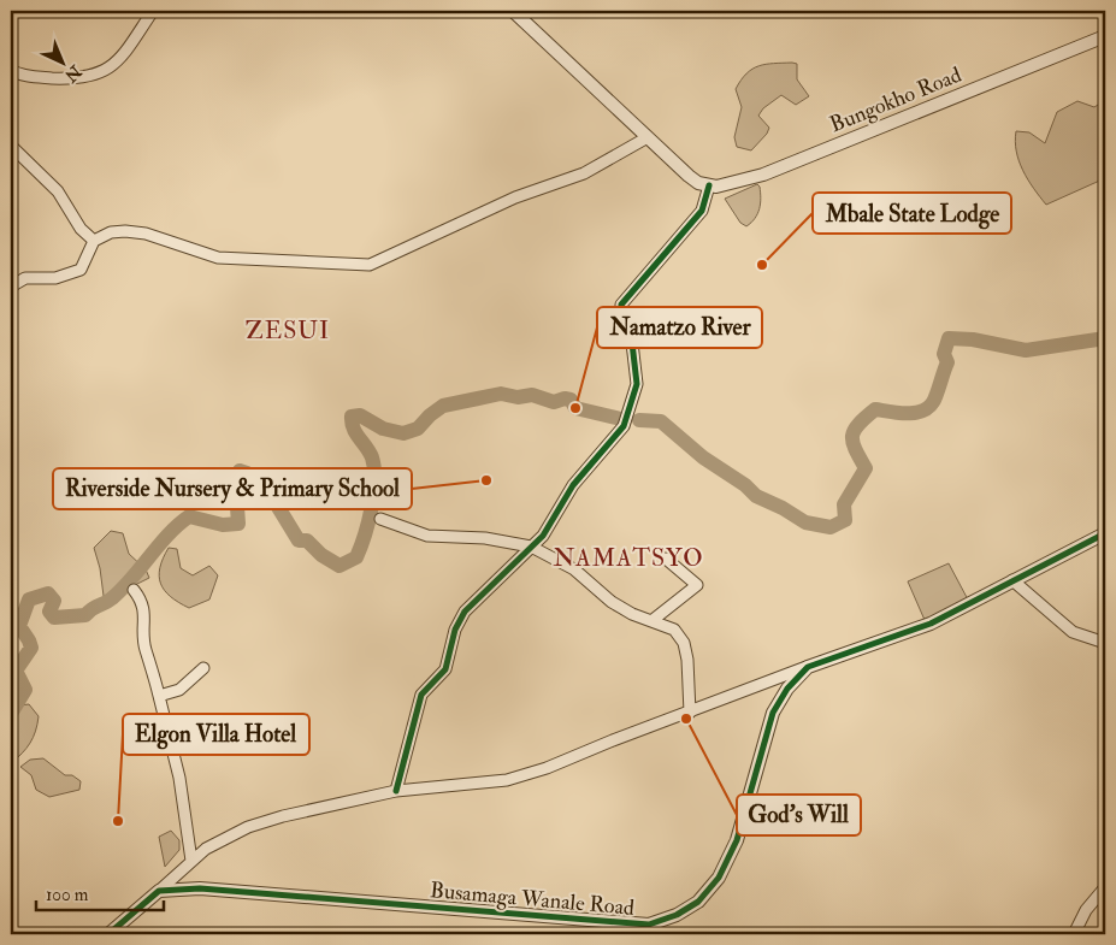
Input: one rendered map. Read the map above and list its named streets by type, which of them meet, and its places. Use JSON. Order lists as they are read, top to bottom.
{
  "streets": {
    "street": ["Bungokho Road", "Busamaga Wanale Road"]
  },
  "districts": ["ZESUI", "NAMATSYO"],
  "places": [
    "Mbale State Lodge",
    "Namatzo River",
    "Riverside Nursery & Primary School",
    "God's Will",
    "Elgon Villa Hotel"
  ],
  "scale_bar": "100 m",
  "north": "bottom right"
}
